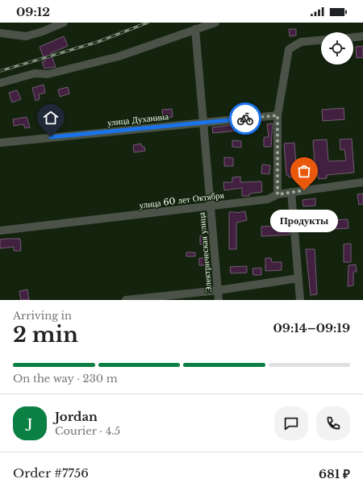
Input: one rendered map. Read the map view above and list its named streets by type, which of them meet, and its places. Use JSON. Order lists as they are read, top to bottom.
{
  "streets": {
    "street": ["улица Духанина", "улица 60 лет Октября", "Электрическая улица"]
  },
  "crossings": [
    ["улица Духанина", "Электрическая улица"],
    ["улица 60 лет Октября", "Электрическая улица"]
  ],
  "places": ["Продукты"],
  "page": {
    "status": "09:12",
    "bubble": "Продукты",
    "heading": ["2 min", "Arriving in", "09:14–09:19"],
    "panel": [
      "Jordan",
      "Courier · 4.5",
      "Order #7756",
      "681 ₽"
    ],
    "bar": "On the way · 230 m",
    "round": "J"
  }
}
